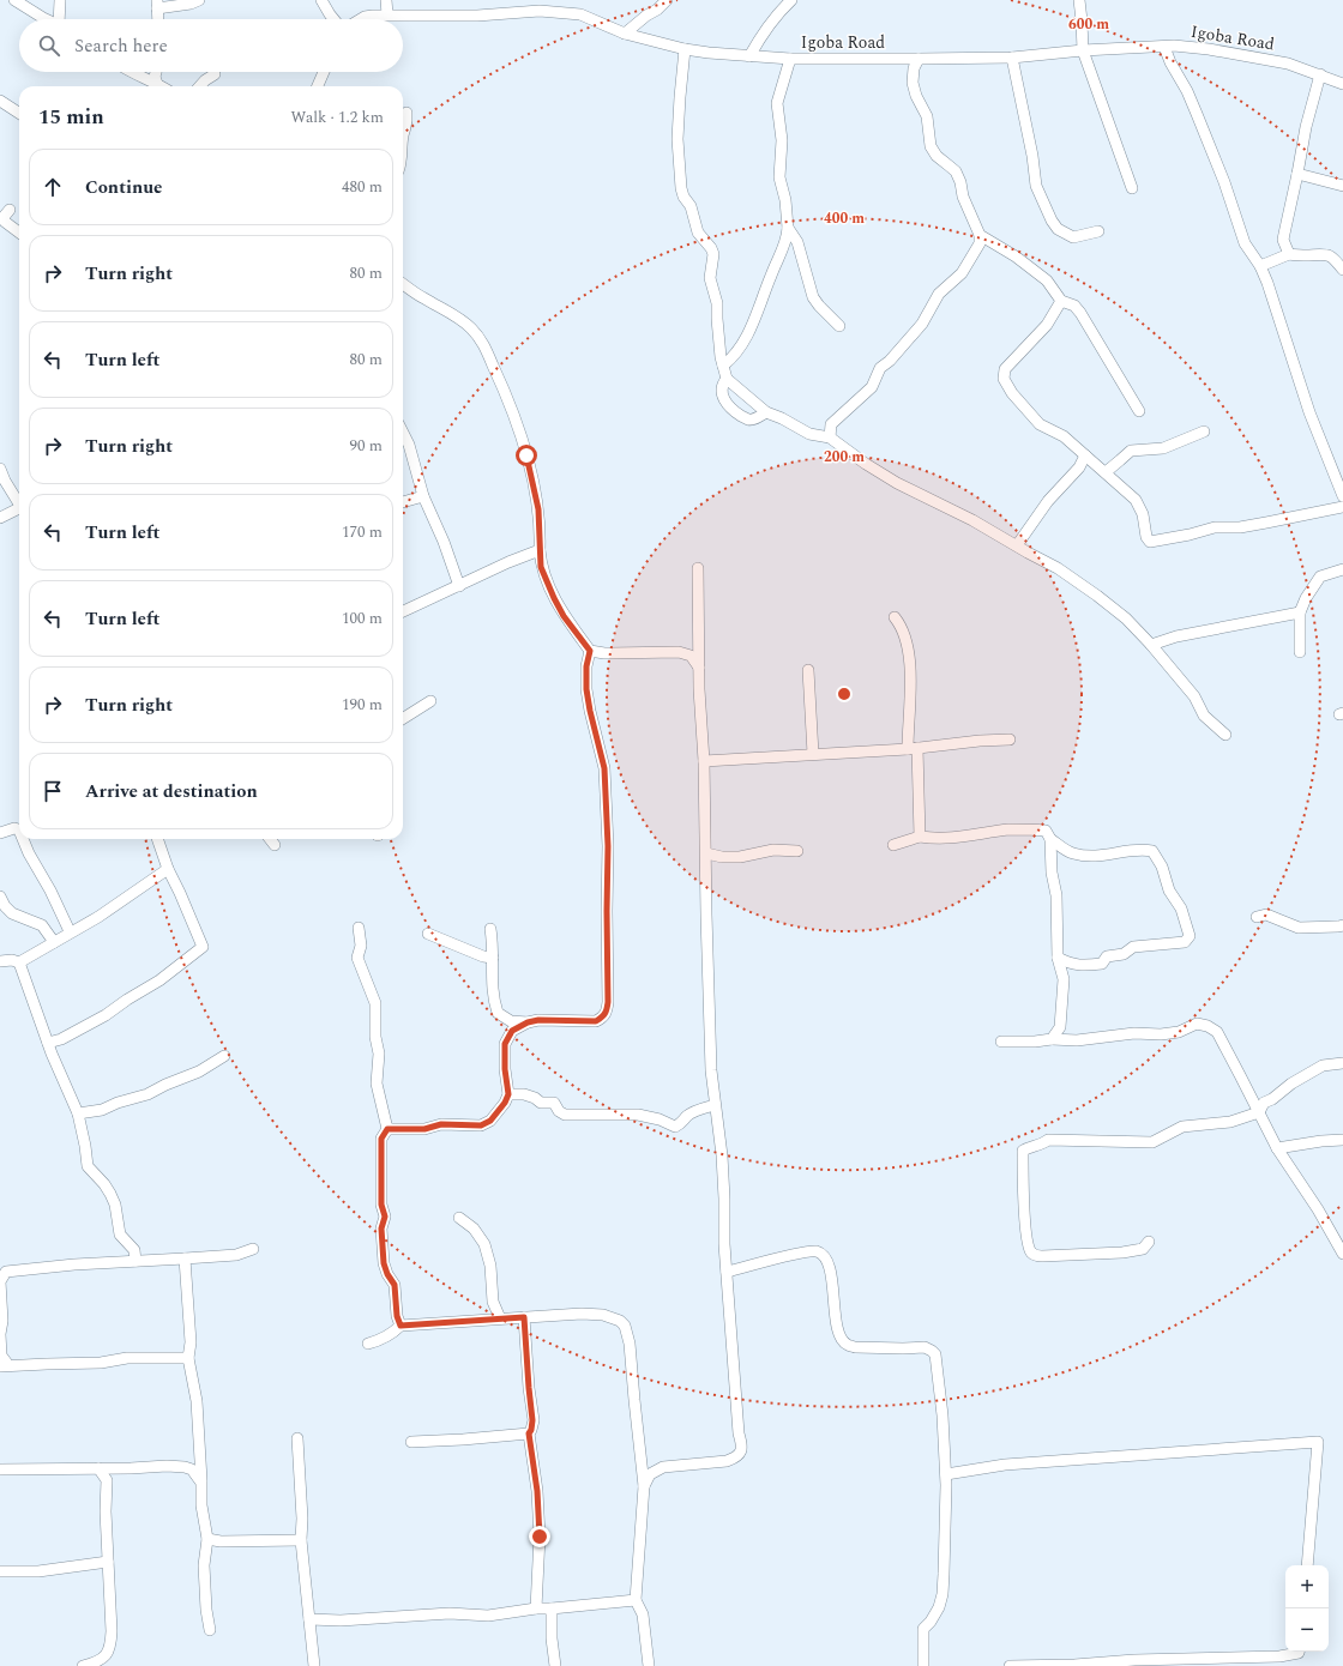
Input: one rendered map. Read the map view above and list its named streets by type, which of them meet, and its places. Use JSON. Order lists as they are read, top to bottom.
{
  "streets": {
    "street": ["Igoba Road"]
  },
  "page": {
    "search": "Search here",
    "heading": ["15 min", "Walk · 1.2 km"],
    "list": [
      ["Continue", "480 m"],
      ["Turn right", "80 m"],
      ["Turn left", "80 m"],
      ["Turn right", "90 m"],
      ["Turn left", "170 m"],
      ["Turn left", "100 m"],
      ["Turn right", "190 m"],
      "Arrive at destination"
    ],
    "map_buttons": ["+", "−"]
  },
  "rings": ["600 m", "400 m", "200 m"]
}
